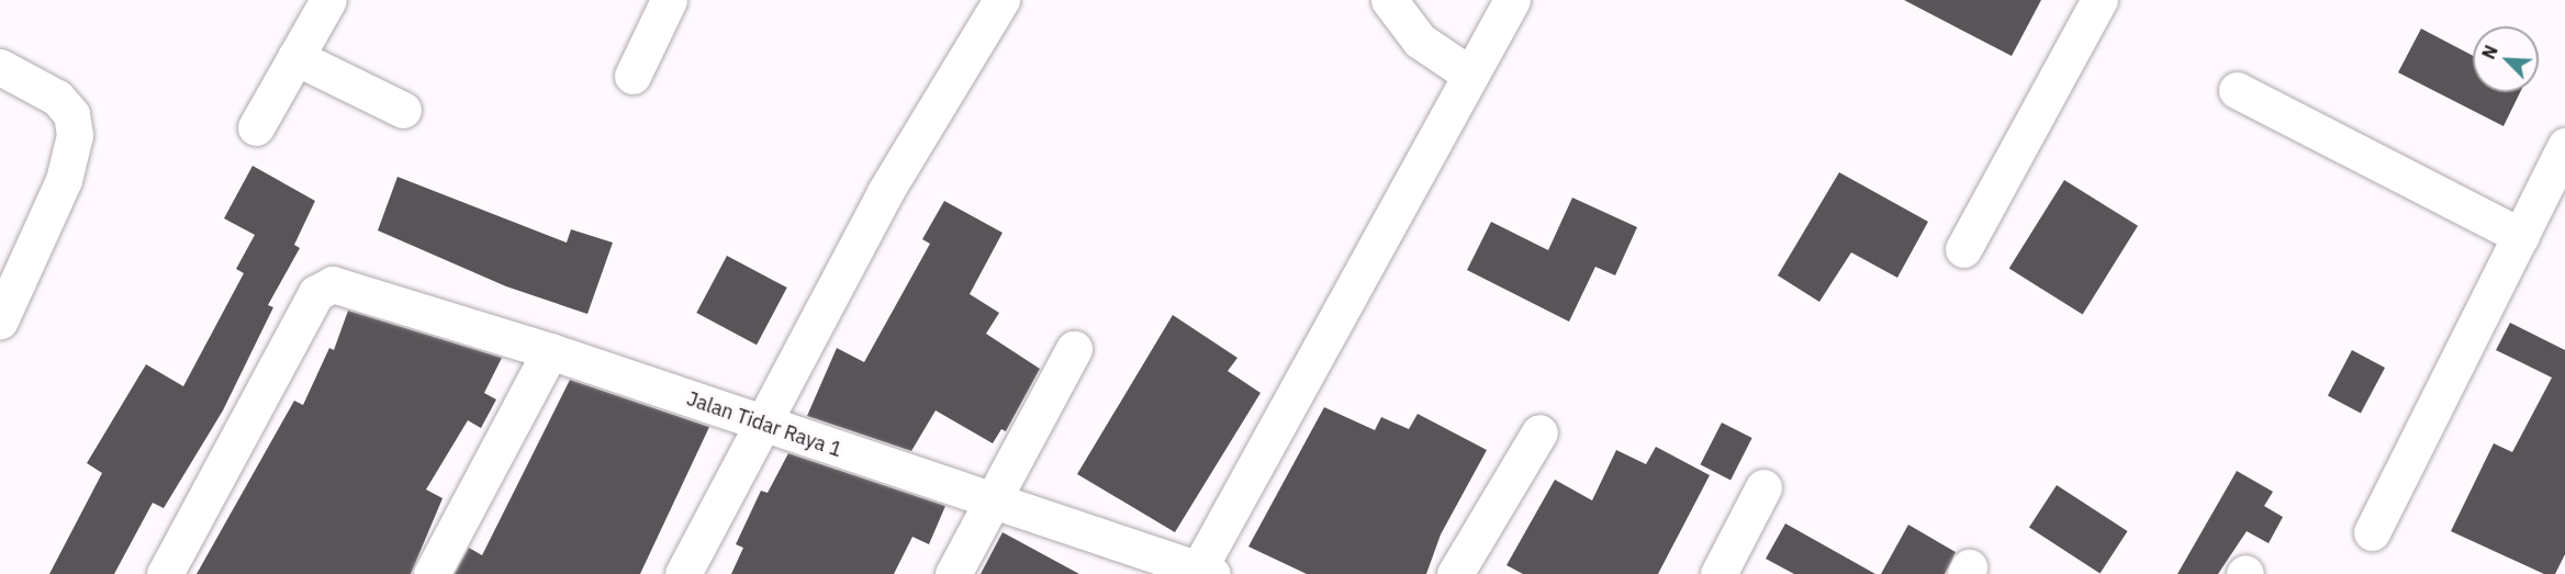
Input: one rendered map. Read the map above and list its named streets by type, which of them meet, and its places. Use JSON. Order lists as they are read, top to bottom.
{
  "streets": {
    "street": ["Jalan Tidar Raya 1"]
  },
  "north": "top left"
}
